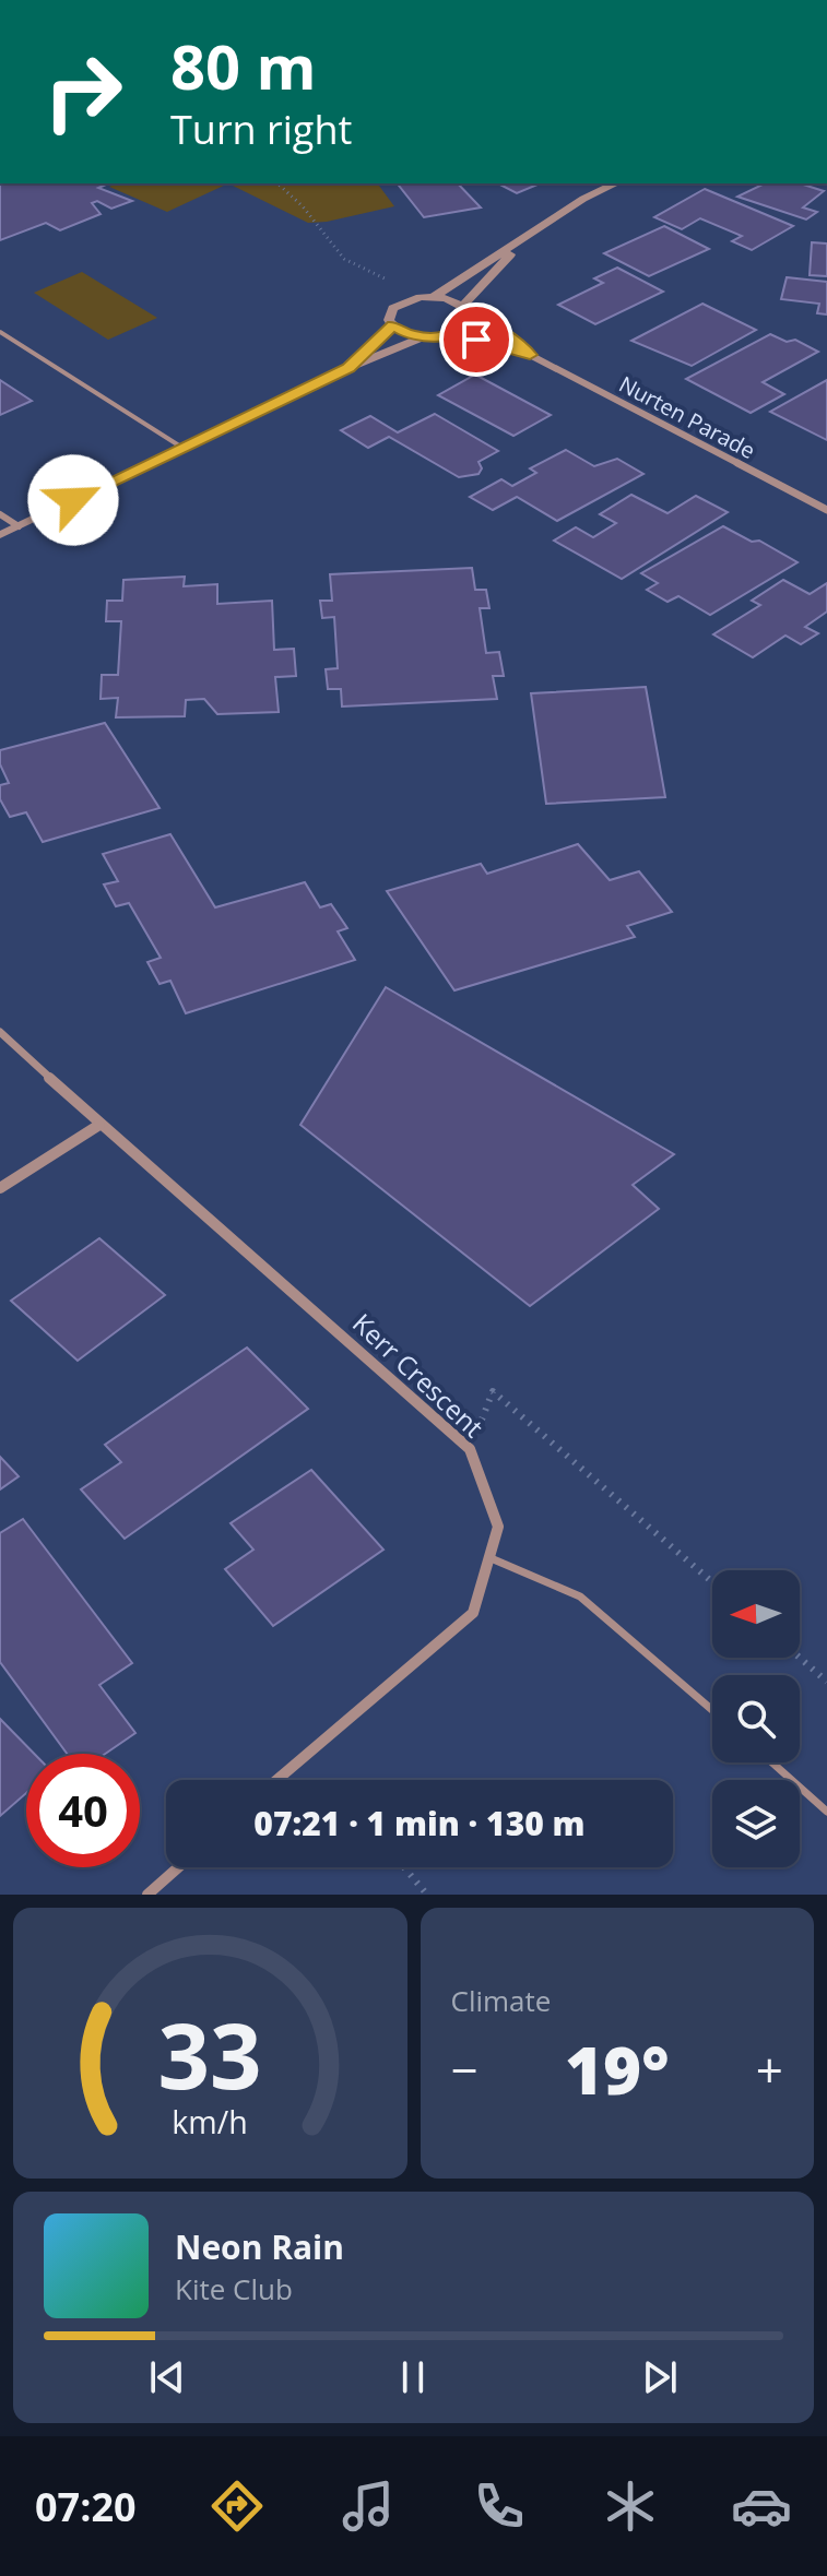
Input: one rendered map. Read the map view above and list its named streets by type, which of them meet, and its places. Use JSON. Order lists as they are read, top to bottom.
{
  "streets": {
    "street": ["Nurten Parade", "Kerr Crescent"]
  },
  "north": "left",
  "page": {
    "turn": ["80 m", "Turn right"],
    "limit": "40",
    "trip": "07:21 · 1 min · 130 m",
    "tile": "Climate",
    "heat": ["−", "19°", "+"],
    "song": ["Neon Rain", "Kite Club"],
    "tabs": "07:20",
    "gauge": ["33", "km/h"]
  }
}
